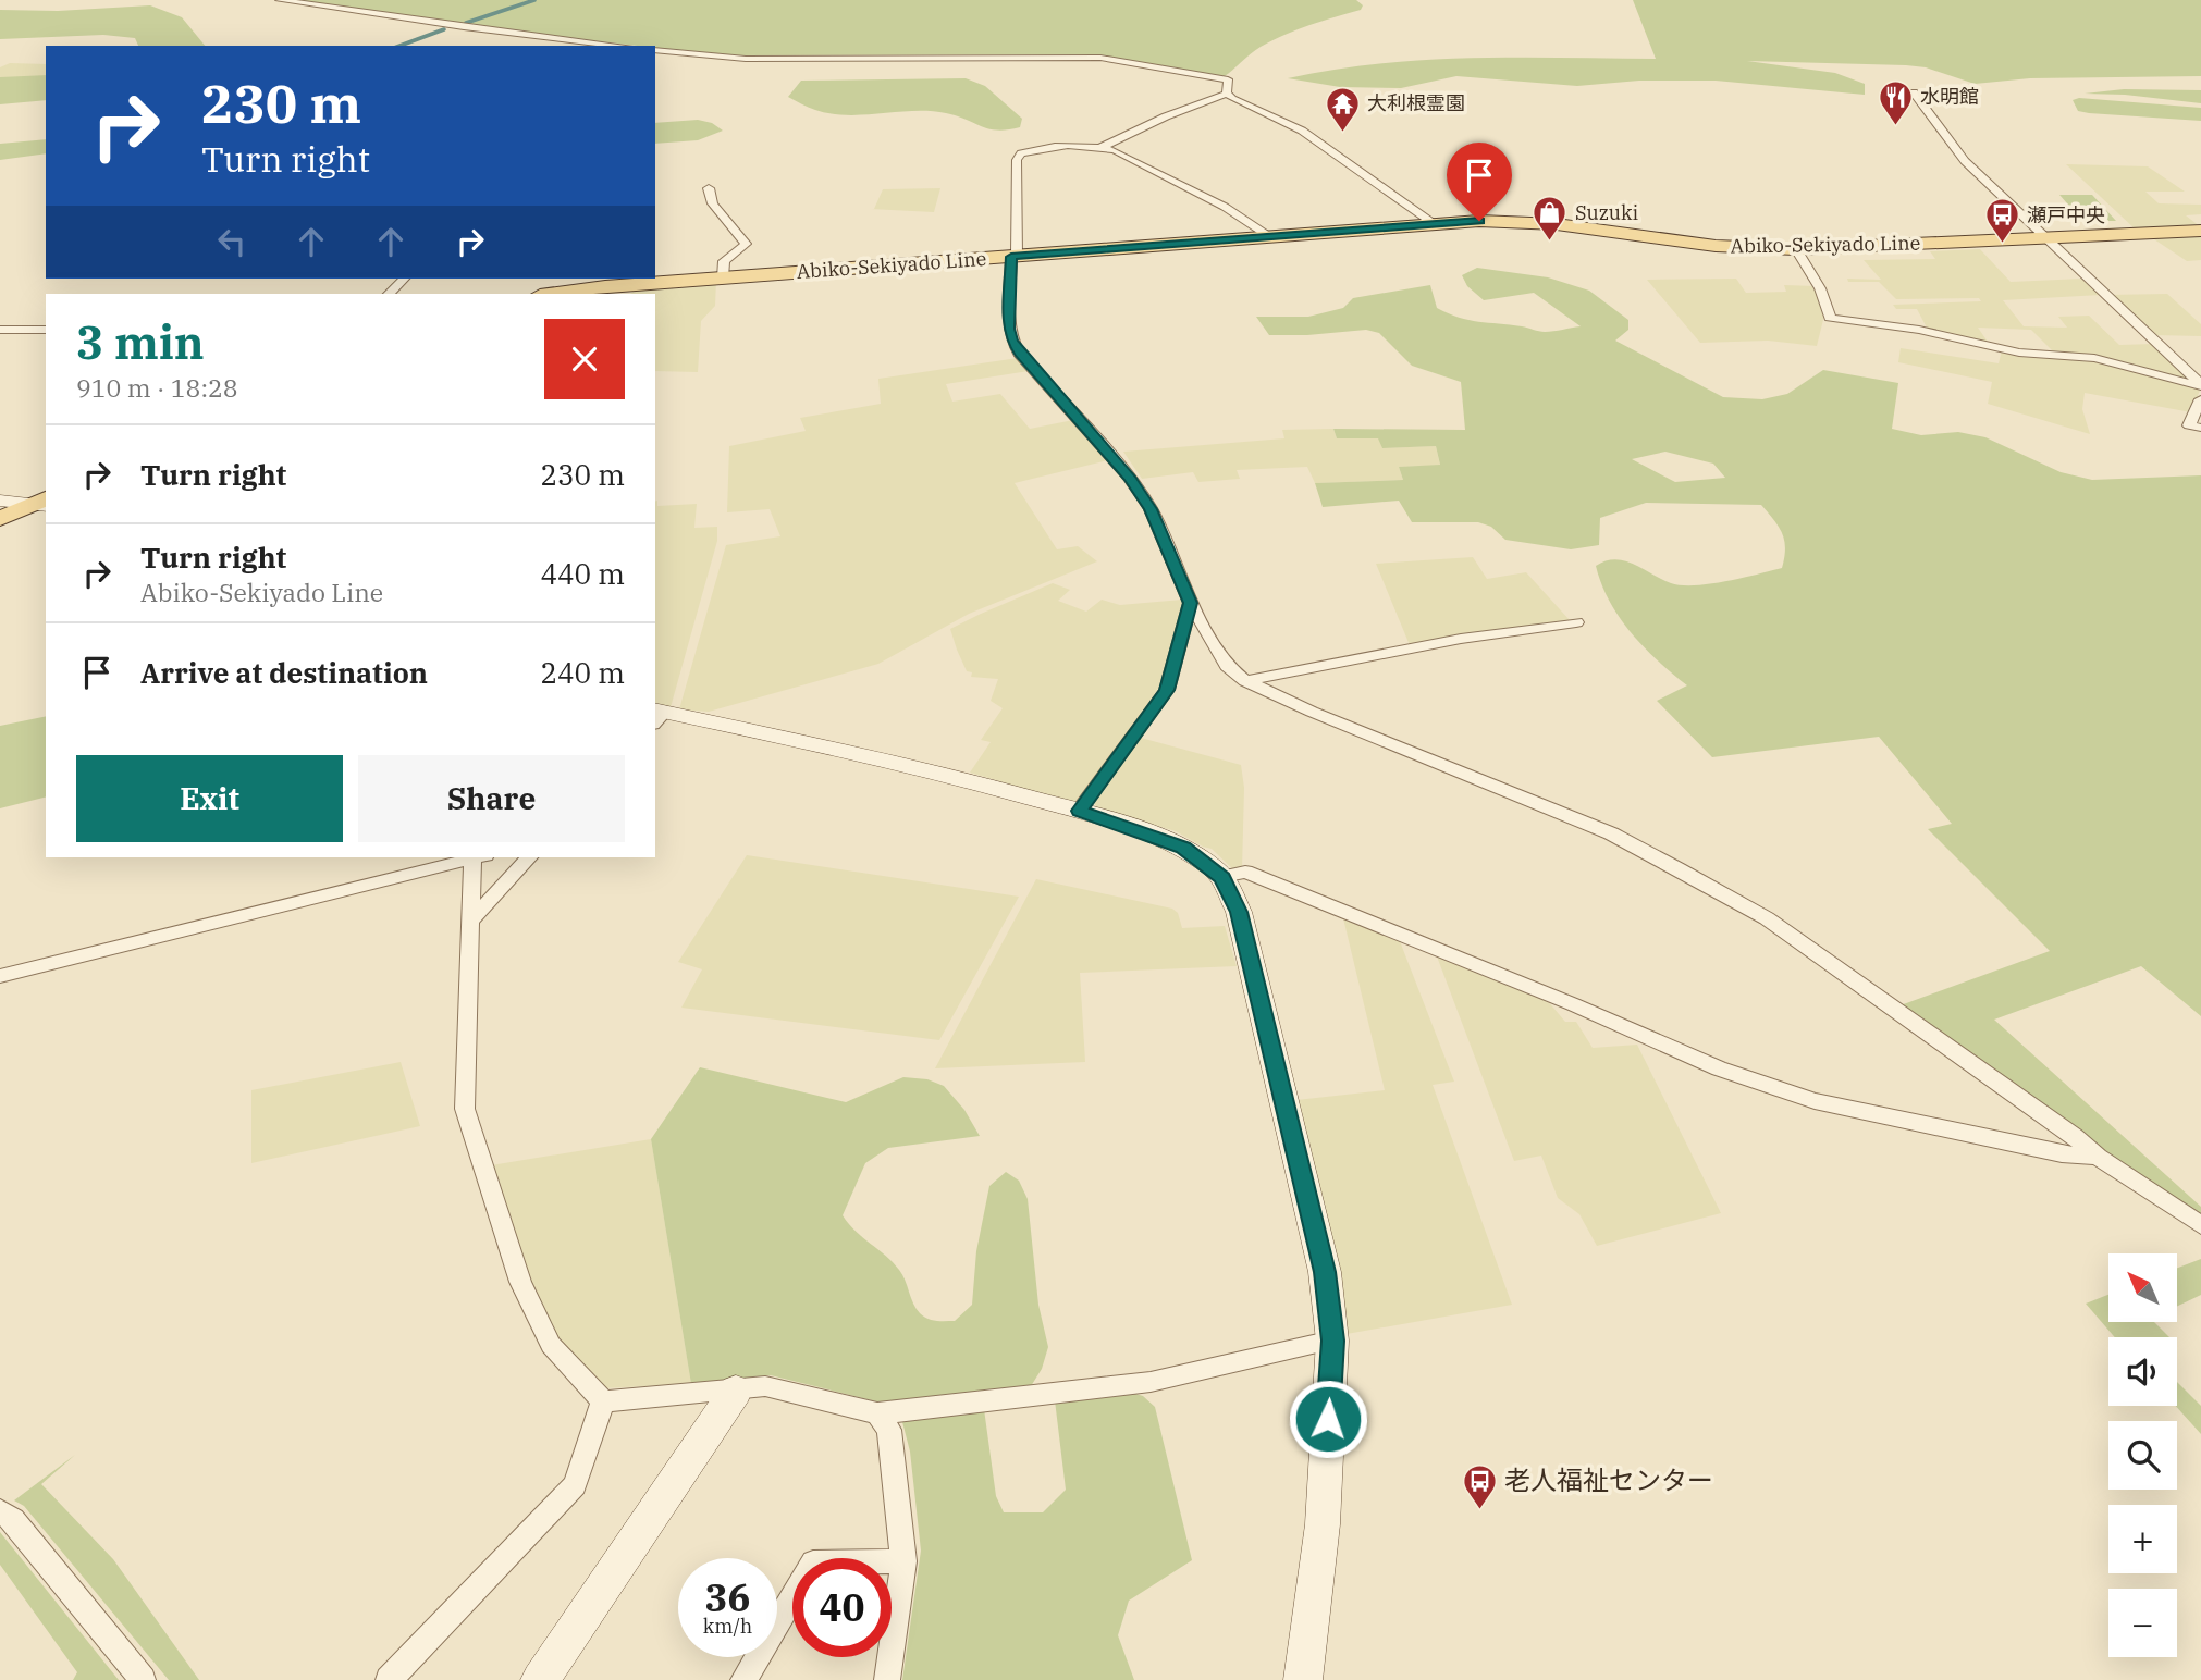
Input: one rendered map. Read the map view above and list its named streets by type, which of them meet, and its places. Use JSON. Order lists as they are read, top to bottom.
{
  "streets": {
    "main road": ["Abiko-Sekiyado Line"]
  },
  "places": {
    "restaurant": ["水明館"],
    "temple": ["大利根霊園"],
    "shop": ["Suzuki"],
    "bus stop": ["瀬戸中央", "老人福祉センター"]
  },
  "north": "top left",
  "page": {
    "turn": ["230 m", "Turn right"],
    "heading": ["3 min", "910 m · 18:28"],
    "list": [
      {
        "name": "Turn right",
        "value": "230 m"
      },
      {
        "name": "Turn right",
        "note": "Abiko-Sekiyado Line",
        "value": "440 m"
      },
      {
        "name": "Arrive at destination",
        "value": "240 m"
      }
    ],
    "buttons": ["Exit", "Share"],
    "map_buttons": ["+", "−"],
    "speed": "36 km/h",
    "limit": "40"
  }
}
